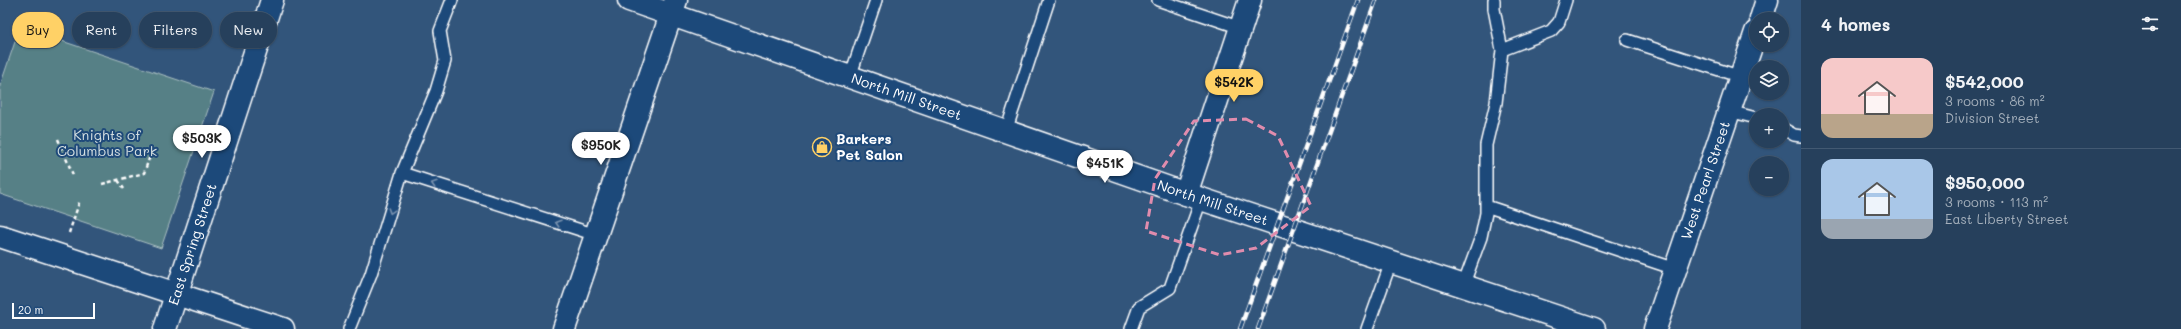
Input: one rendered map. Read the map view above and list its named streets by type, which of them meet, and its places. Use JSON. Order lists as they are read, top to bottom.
{
  "streets": {
    "street": ["North Mill Street", "West Pearl Street", "East Spring Street"]
  },
  "parks": ["Knights of Columbus Park"],
  "places": {
    "shop": ["Barkers Pet Salon"]
  },
  "scale_bar": "20 m",
  "page": {
    "heading": "4 homes",
    "map_buttons": ["+", "−"],
    "chip": [
      "Buy",
      "Rent",
      "Filters",
      "New"
    ],
    "list": [
      {
        "name": "$542,000",
        "note": "3 rooms · 86 m² · Division Street"
      },
      {
        "name": "$950,000",
        "note": "3 rooms · 113 m² · East Liberty Street"
      }
    ],
    "price": [
      "$542K",
      "$503K",
      "$950K",
      "$451K"
    ],
    "scale": "20 m"
  }
}
